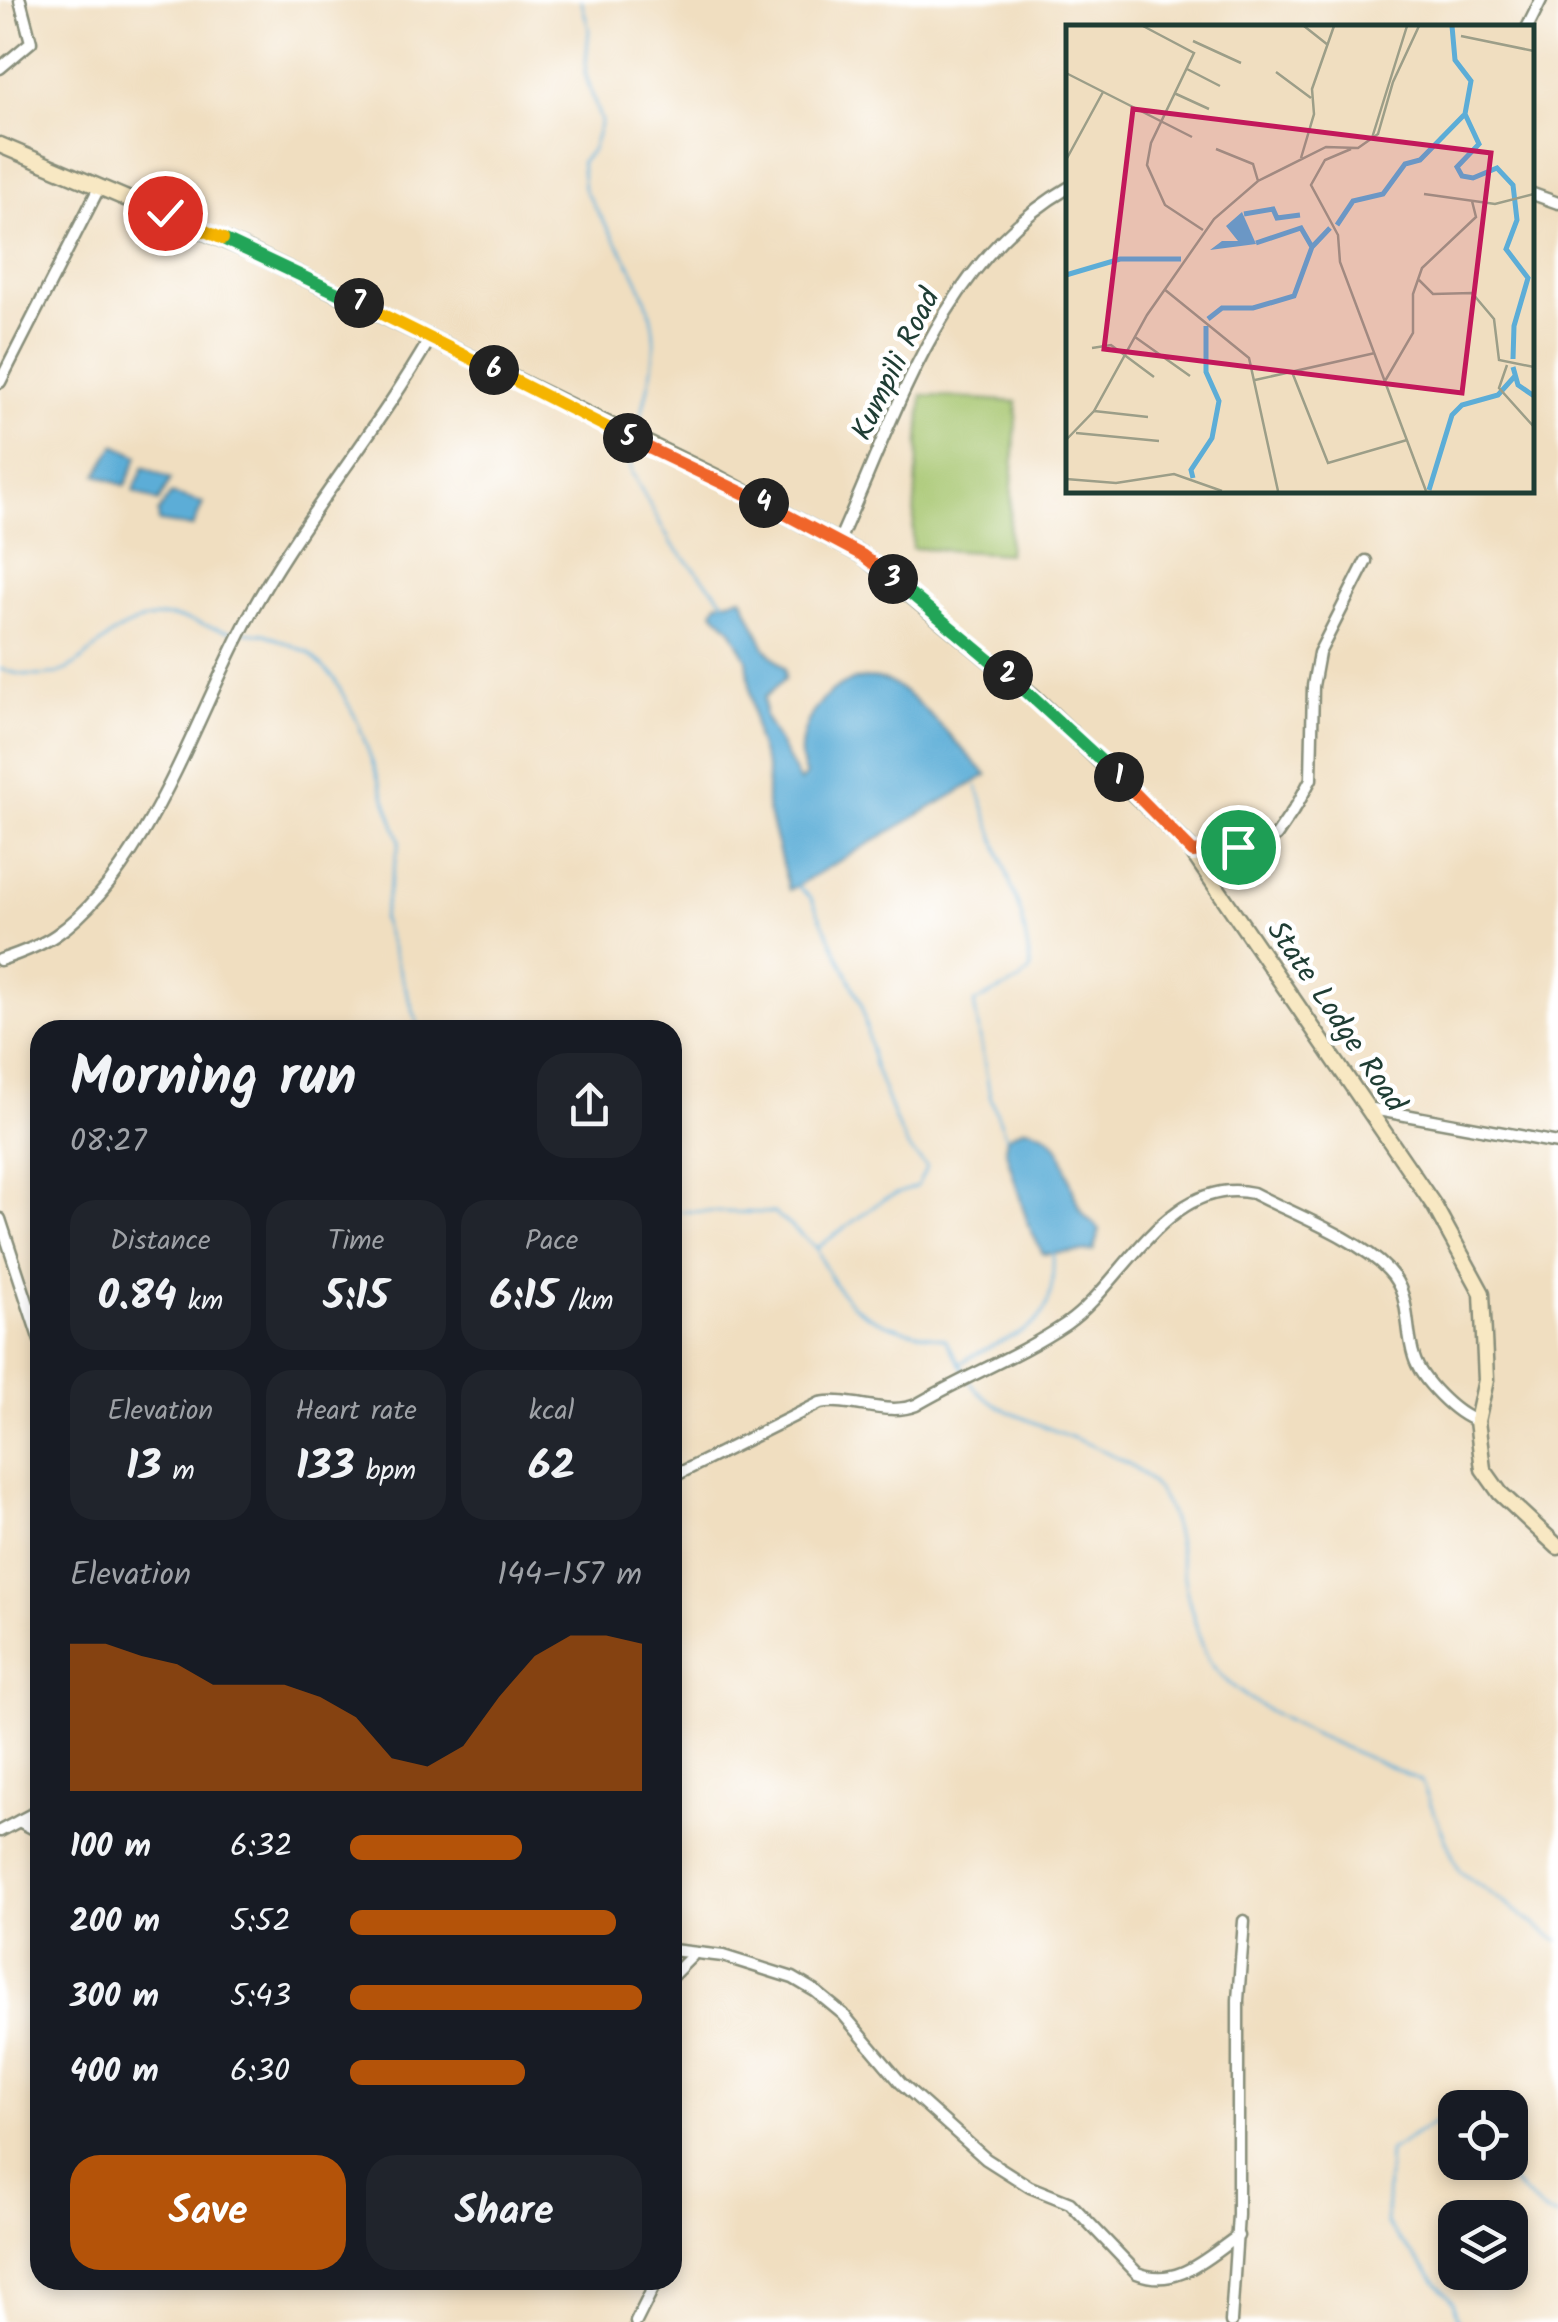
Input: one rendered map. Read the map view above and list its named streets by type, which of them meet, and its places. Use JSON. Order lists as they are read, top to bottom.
{
  "streets": {
    "street": ["Kumpili Road", "State Lodge Road"]
  },
  "crossings": [
    ["Kumpili Road", "State Lodge Road"]
  ],
  "page": {
    "pins": [
      "7",
      "6",
      "5",
      "4",
      "3",
      "2",
      "1"
    ],
    "heading": ["Morning run", "08:27"],
    "stats": [
      ["Distance", "0.84 km"],
      ["Time", "5:15"],
      ["Pace", "6:15 /km"],
      ["Elevation", "13 m"],
      ["Heart rate", "133 bpm"],
      ["kcal", "62"]
    ],
    "chart": ["Elevation", "144–157 m"],
    "list": [
      {
        "name": "100 m",
        "note": "6:32"
      },
      {
        "name": "200 m",
        "note": "5:52"
      },
      {
        "name": "300 m",
        "note": "5:43"
      },
      {
        "name": "400 m",
        "note": "6:30"
      }
    ],
    "buttons": ["Save", "Share"]
  }
}
